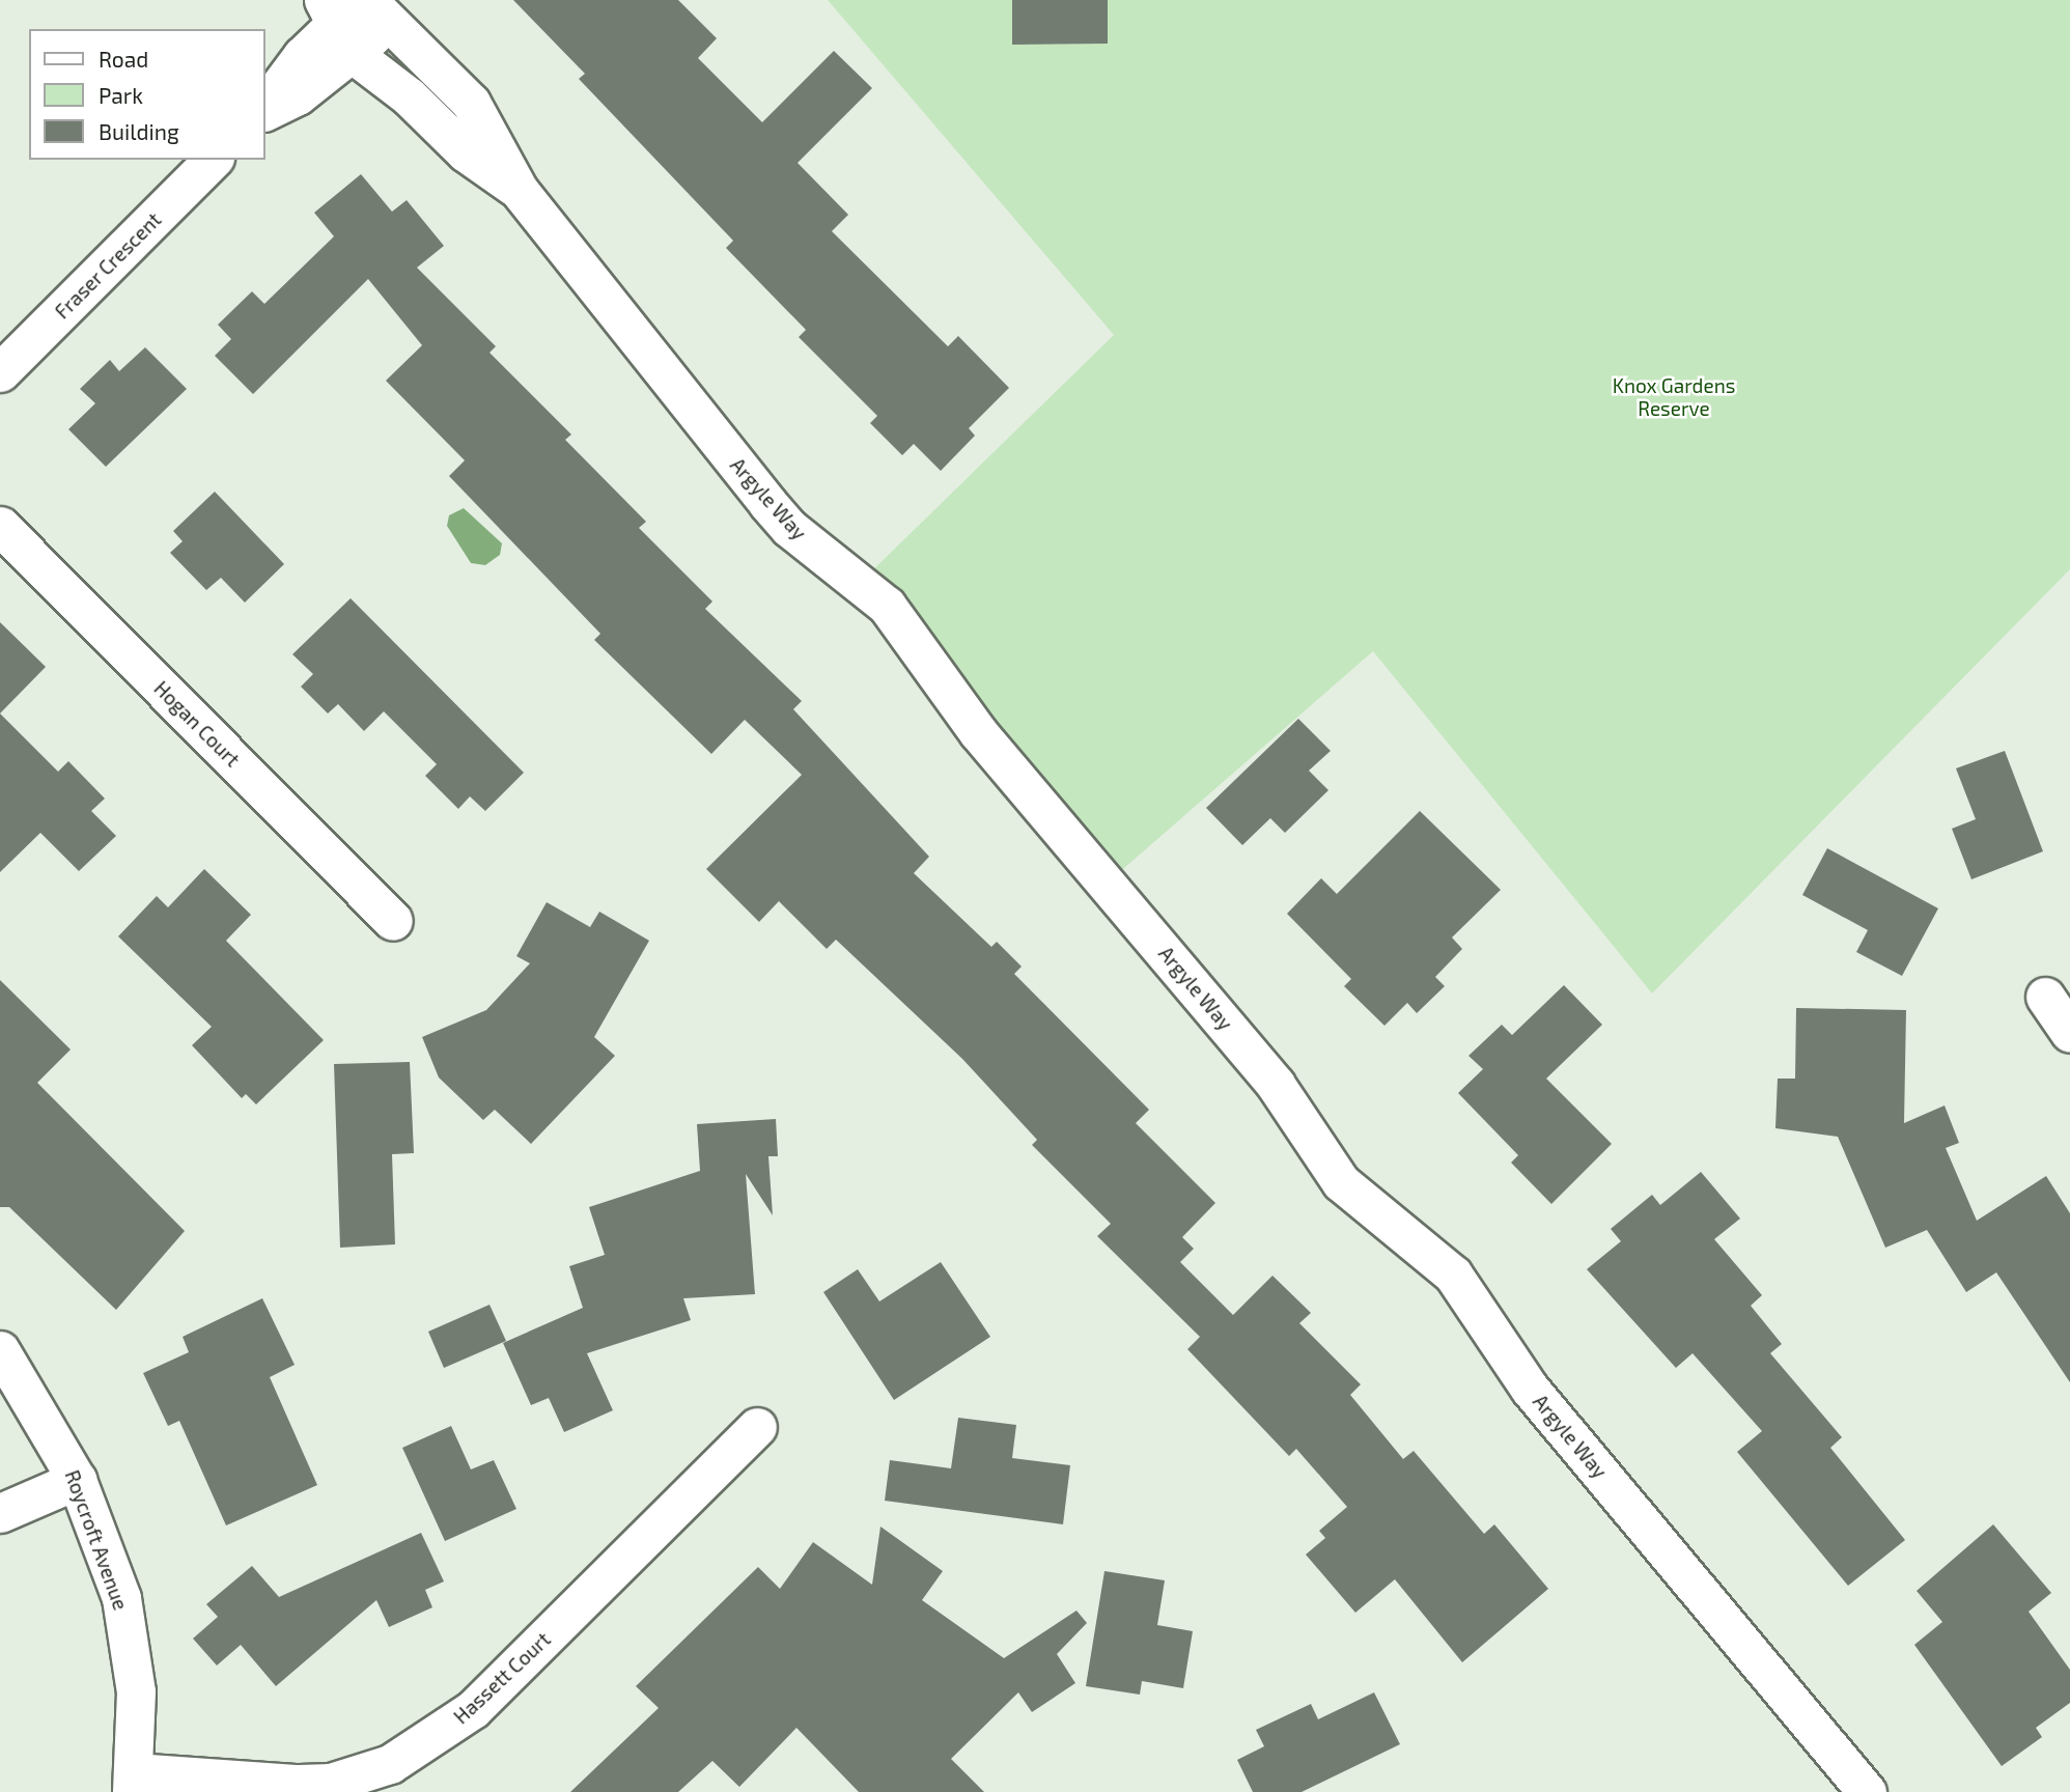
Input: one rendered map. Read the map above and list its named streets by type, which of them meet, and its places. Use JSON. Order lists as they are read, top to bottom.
{
  "streets": {
    "street": [
      "Fraser Crescent",
      "Argyle Way",
      "Hogan Court",
      "Roycroft Avenue",
      "Hassett Court"
    ]
  },
  "crossings": [
    ["Roycroft Avenue", "Hassett Court"]
  ],
  "parks": ["Knox Gardens Reserve"],
  "legend": ["Road", "Park", "Building"]
}
